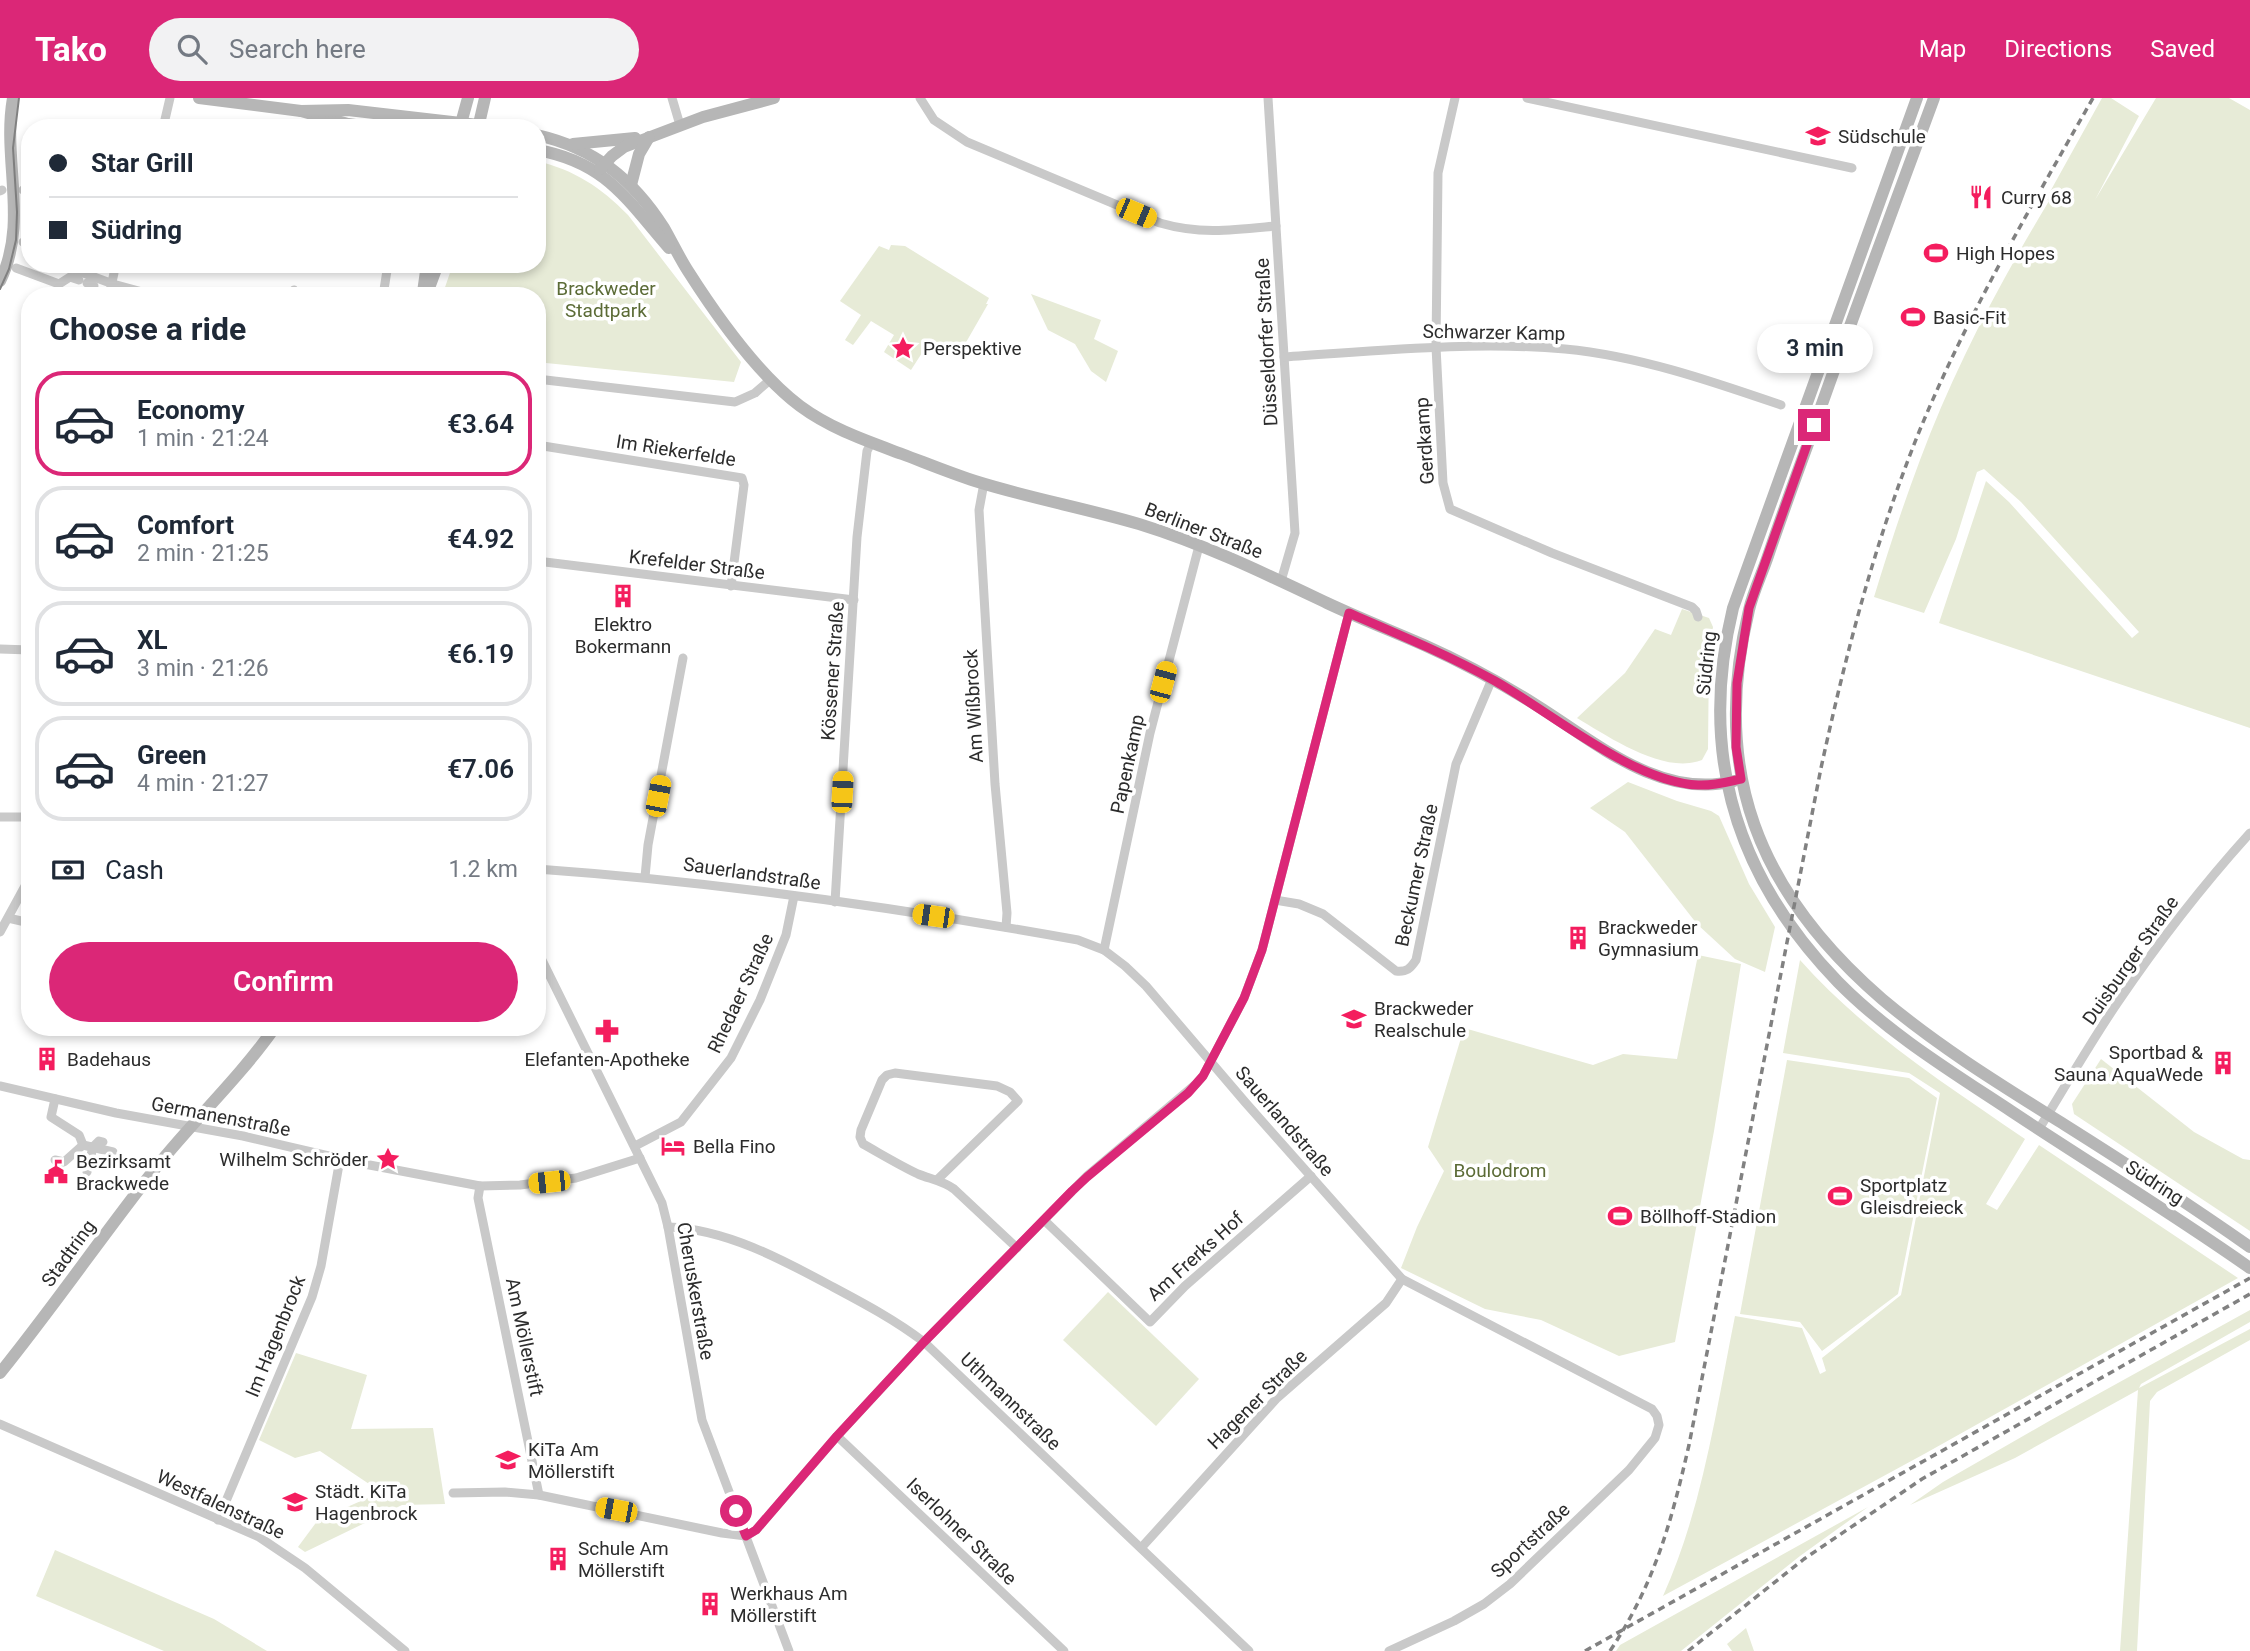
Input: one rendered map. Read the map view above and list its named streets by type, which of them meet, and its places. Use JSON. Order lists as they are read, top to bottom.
{
  "streets": {
    "street": [
      "Schwarzer Kamp",
      "Düsseldorfer Straße",
      "Gerdkamp",
      "Im Riekerfelde",
      "Berliner Straße",
      "Krefelder Straße",
      "Südring",
      "Kössener Straße",
      "Am Wißbrock",
      "Papenkamp",
      "Sauerlandstraße",
      "Beckumer Straße",
      "Duisburger Straße",
      "Rhedaer Straße",
      "Germanenstraße",
      "Stadtring",
      "Am Frerks Hof",
      "Cheruskerstraße",
      "Im Hagenbrock",
      "Am Möllerstift",
      "Hagener Straße",
      "Uthmannstraße",
      "Westfalenstraße",
      "Iserlohner Straße",
      "Sportstraße"
    ]
  },
  "crossings": [
    ["Schwarzer Kamp", "Düsseldorfer Straße"],
    ["Schwarzer Kamp", "Gerdkamp"],
    ["Düsseldorfer Straße", "Berliner Straße"],
    ["Im Riekerfelde", "Krefelder Straße"],
    ["Berliner Straße", "Südring"],
    ["Berliner Straße", "Kössener Straße"],
    ["Berliner Straße", "Am Wißbrock"],
    ["Berliner Straße", "Papenkamp"],
    ["Berliner Straße", "Beckumer Straße"],
    ["Krefelder Straße", "Kössener Straße"],
    ["Südring", "Duisburger Straße"],
    ["Kössener Straße", "Sauerlandstraße"],
    ["Am Wißbrock", "Sauerlandstraße"],
    ["Papenkamp", "Sauerlandstraße"],
    ["Sauerlandstraße", "Rhedaer Straße"],
    ["Sauerlandstraße", "Am Frerks Hof"],
    ["Sauerlandstraße", "Hagener Straße"],
    ["Sauerlandstraße", "Sportstraße"],
    ["Rhedaer Straße", "Cheruskerstraße"],
    ["Germanenstraße", "Stadtring"],
    ["Germanenstraße", "Cheruskerstraße"],
    ["Germanenstraße", "Im Hagenbrock"],
    ["Germanenstraße", "Am Möllerstift"],
    ["Cheruskerstraße", "Uthmannstraße"],
    ["Im Hagenbrock", "Westfalenstraße"],
    ["Hagener Straße", "Uthmannstraße"]
  ],
  "parks": ["Brackweder Stadtpark", "Boulodrom"],
  "places": {
    "school or university": [
      "Südschule",
      "Brackweder Realschule",
      "KiTa Am Möllerstift",
      "Städt. KiTa Hagenbrock"
    ],
    "restaurant": ["Curry 68"],
    "sports": [
      "High Hopes",
      "Basic-Fit",
      "Sportplatz Gleisdreieck",
      "Böllhoff-Stadion"
    ],
    "place": ["Perspektive", "Wilhelm Schröder"],
    "building": [
      "Elektro Bokermann",
      "Brackweder Gymnasium",
      "Badehaus",
      "Sportbad & Sauna AquaWede",
      "Schule Am Möllerstift",
      "Werkhaus Am Möllerstift"
    ],
    "pharmacy": ["Elefanten-Apotheke"],
    "hotel": ["Bella Fino"],
    "public building": ["Bezirksamt Brackwede"]
  },
  "page": {
    "header": "Tako",
    "search": "Search here",
    "nav": ["Map", "Directions", "Saved"],
    "banner": ["Star Grill", "Südring"],
    "heading": "Choose a ride",
    "bubble": "3 min",
    "list": [
      {
        "name": "Economy",
        "note": "1 min · 21:24",
        "value": "€3.64"
      },
      {
        "name": "Comfort",
        "note": "2 min · 21:25",
        "value": "€4.92"
      },
      {
        "name": "XL",
        "note": "3 min · 21:26",
        "value": "€6.19"
      },
      {
        "name": "Green",
        "note": "4 min · 21:27",
        "value": "€7.06"
      }
    ],
    "pay": ["Cash", "1.2 km"],
    "buttons": "Confirm"
  }
}
